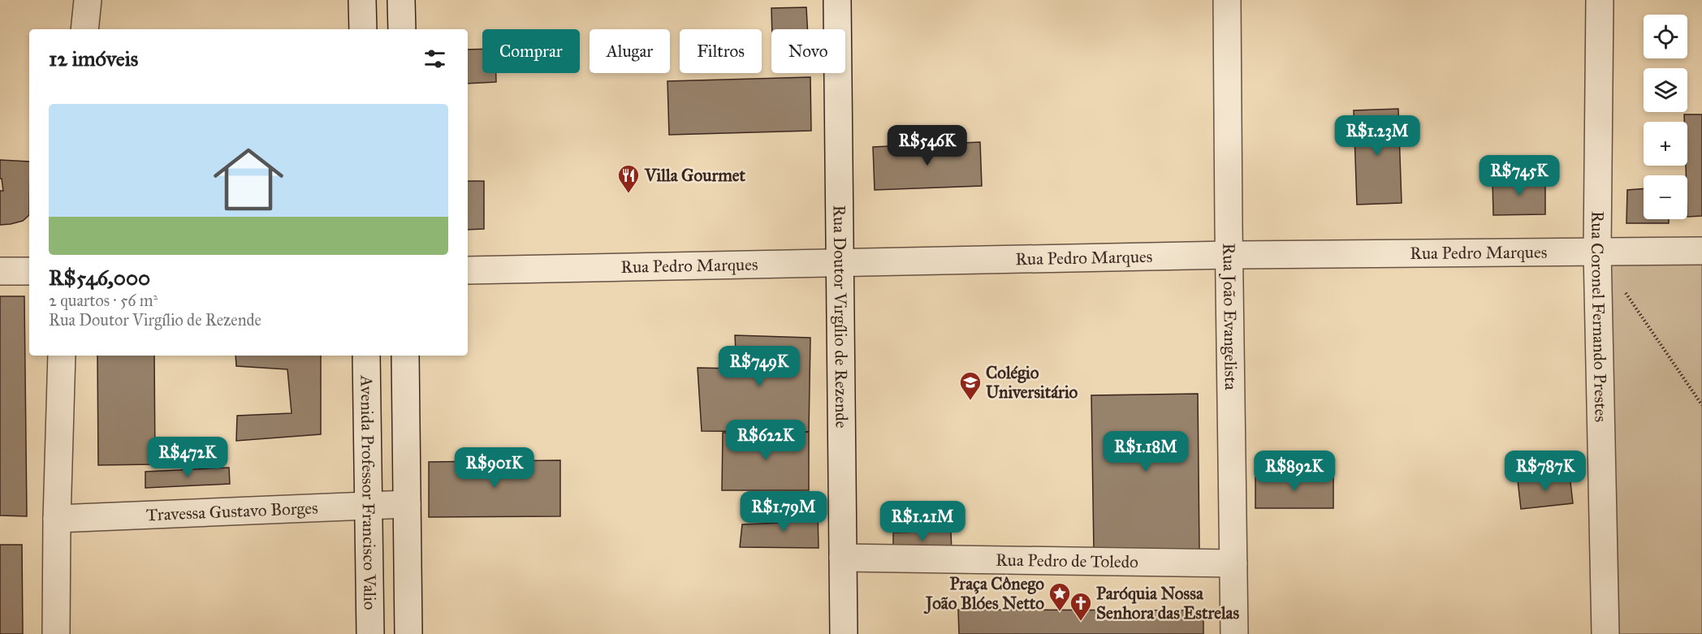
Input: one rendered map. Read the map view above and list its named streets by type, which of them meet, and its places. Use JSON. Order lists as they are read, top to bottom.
{
  "streets": {
    "street": [
      "Rua Pedro Marques",
      "Rua Doutor Virgílio de Rezende",
      "Rua João Evangelista",
      "Rua Coronel Fernando Prestes",
      "Avenida Professor Francisco Valio",
      "Travessa Gustavo Borges",
      "Rua Pedro de Toledo"
    ]
  },
  "crossings": [
    ["Rua Pedro Marques", "Rua Doutor Virgílio de Rezende"],
    ["Rua Pedro Marques", "Rua João Evangelista"],
    ["Rua Pedro Marques", "Rua Coronel Fernando Prestes"],
    ["Rua Doutor Virgílio de Rezende", "Rua Pedro de Toledo"],
    ["Rua João Evangelista", "Rua Pedro de Toledo"],
    ["Avenida Professor Francisco Valio", "Travessa Gustavo Borges"]
  ],
  "places": {
    "restaurant": ["Villa Gourmet"],
    "school or university": ["Colégio Universitário"],
    "place": ["Praça Cônego João Blóes Netto"],
    "church": ["Paróquia Nossa Senhora das Estrelas"]
  },
  "page": {
    "map_buttons": ["+", "−"],
    "chip": [
      "Comprar",
      "Alugar",
      "Filtros",
      "Novo"
    ],
    "heading": "12 imóveis",
    "list": [
      {
        "name": "R$546,000",
        "note": "2 quartos · 56 m² · Rua Doutor Virgílio de Rezende"
      }
    ],
    "price": [
      "R$1.23M",
      "R$546K",
      "R$745K",
      "R$749K",
      "R$622K",
      "R$1.18M",
      "R$472K",
      "R$901K",
      "R$892K",
      "R$787K",
      "R$1.79M",
      "R$1.21M"
    ]
  }
}
